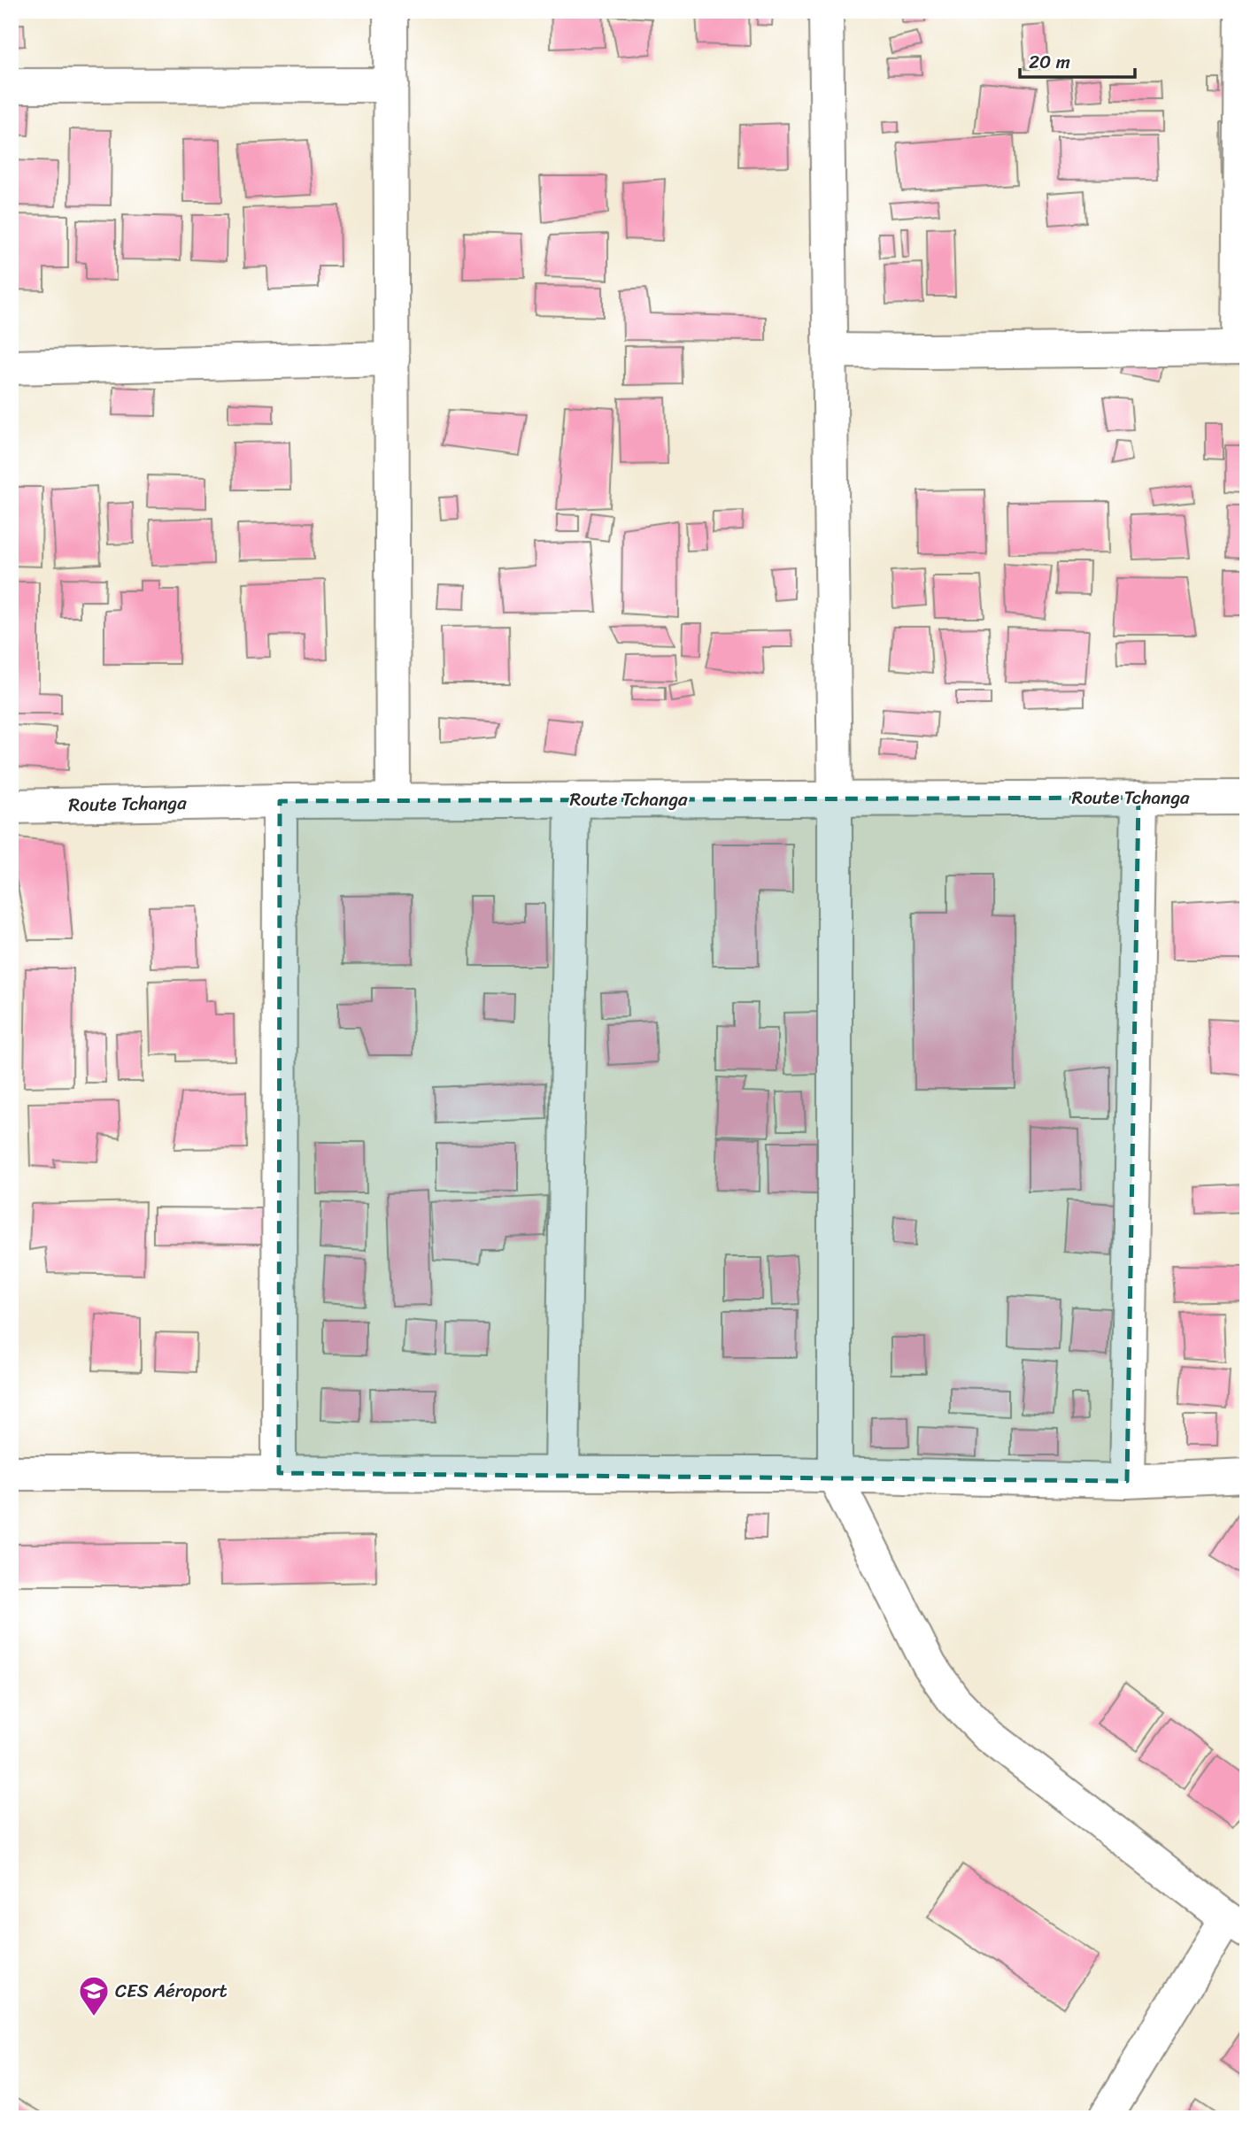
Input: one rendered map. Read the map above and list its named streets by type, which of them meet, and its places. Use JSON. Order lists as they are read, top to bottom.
{
  "streets": {
    "street": ["Route Tchanga"]
  },
  "places": {
    "school or university": ["CES Aéroport"]
  },
  "scale_bar": "20 m"
}
